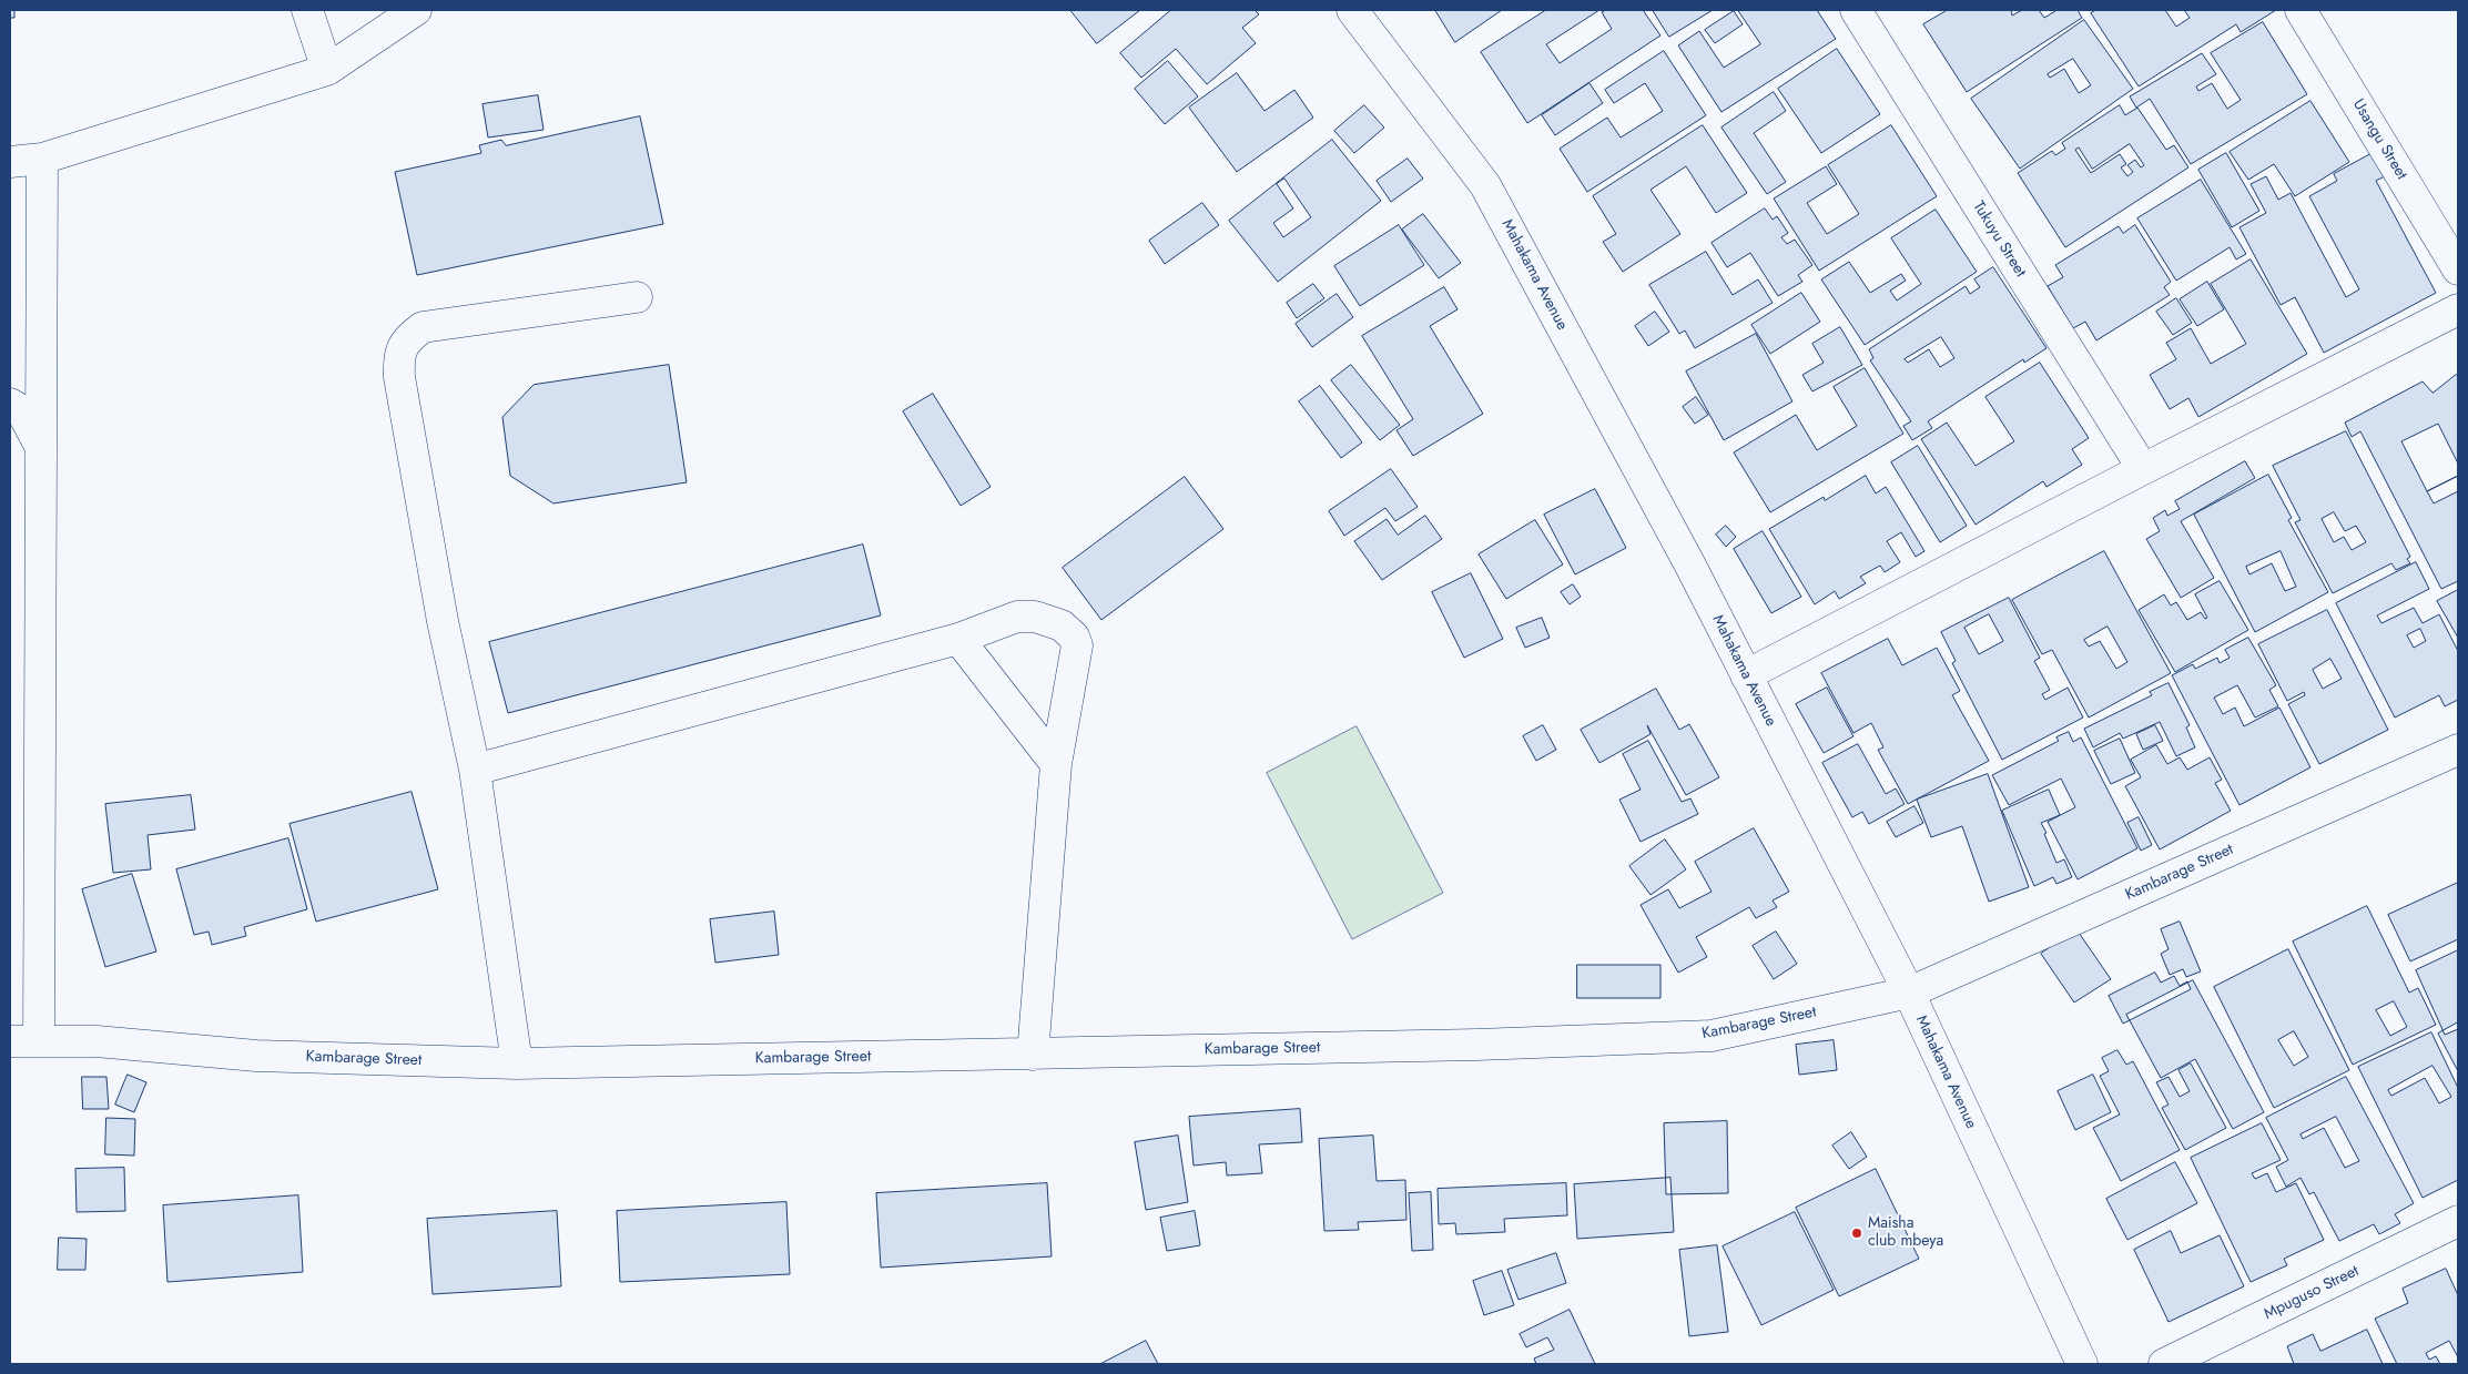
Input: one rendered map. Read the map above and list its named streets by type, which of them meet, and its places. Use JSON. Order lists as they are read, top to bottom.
{
  "streets": {
    "street": [
      "Usangu Street",
      "Tukuyu Street",
      "Mahakama Avenue",
      "Kambarage Street",
      "Mpuguso Street"
    ]
  },
  "crossings": [
    ["Mahakama Avenue", "Kambarage Street"]
  ],
  "places": ["Maisha club mbeya"]
}
